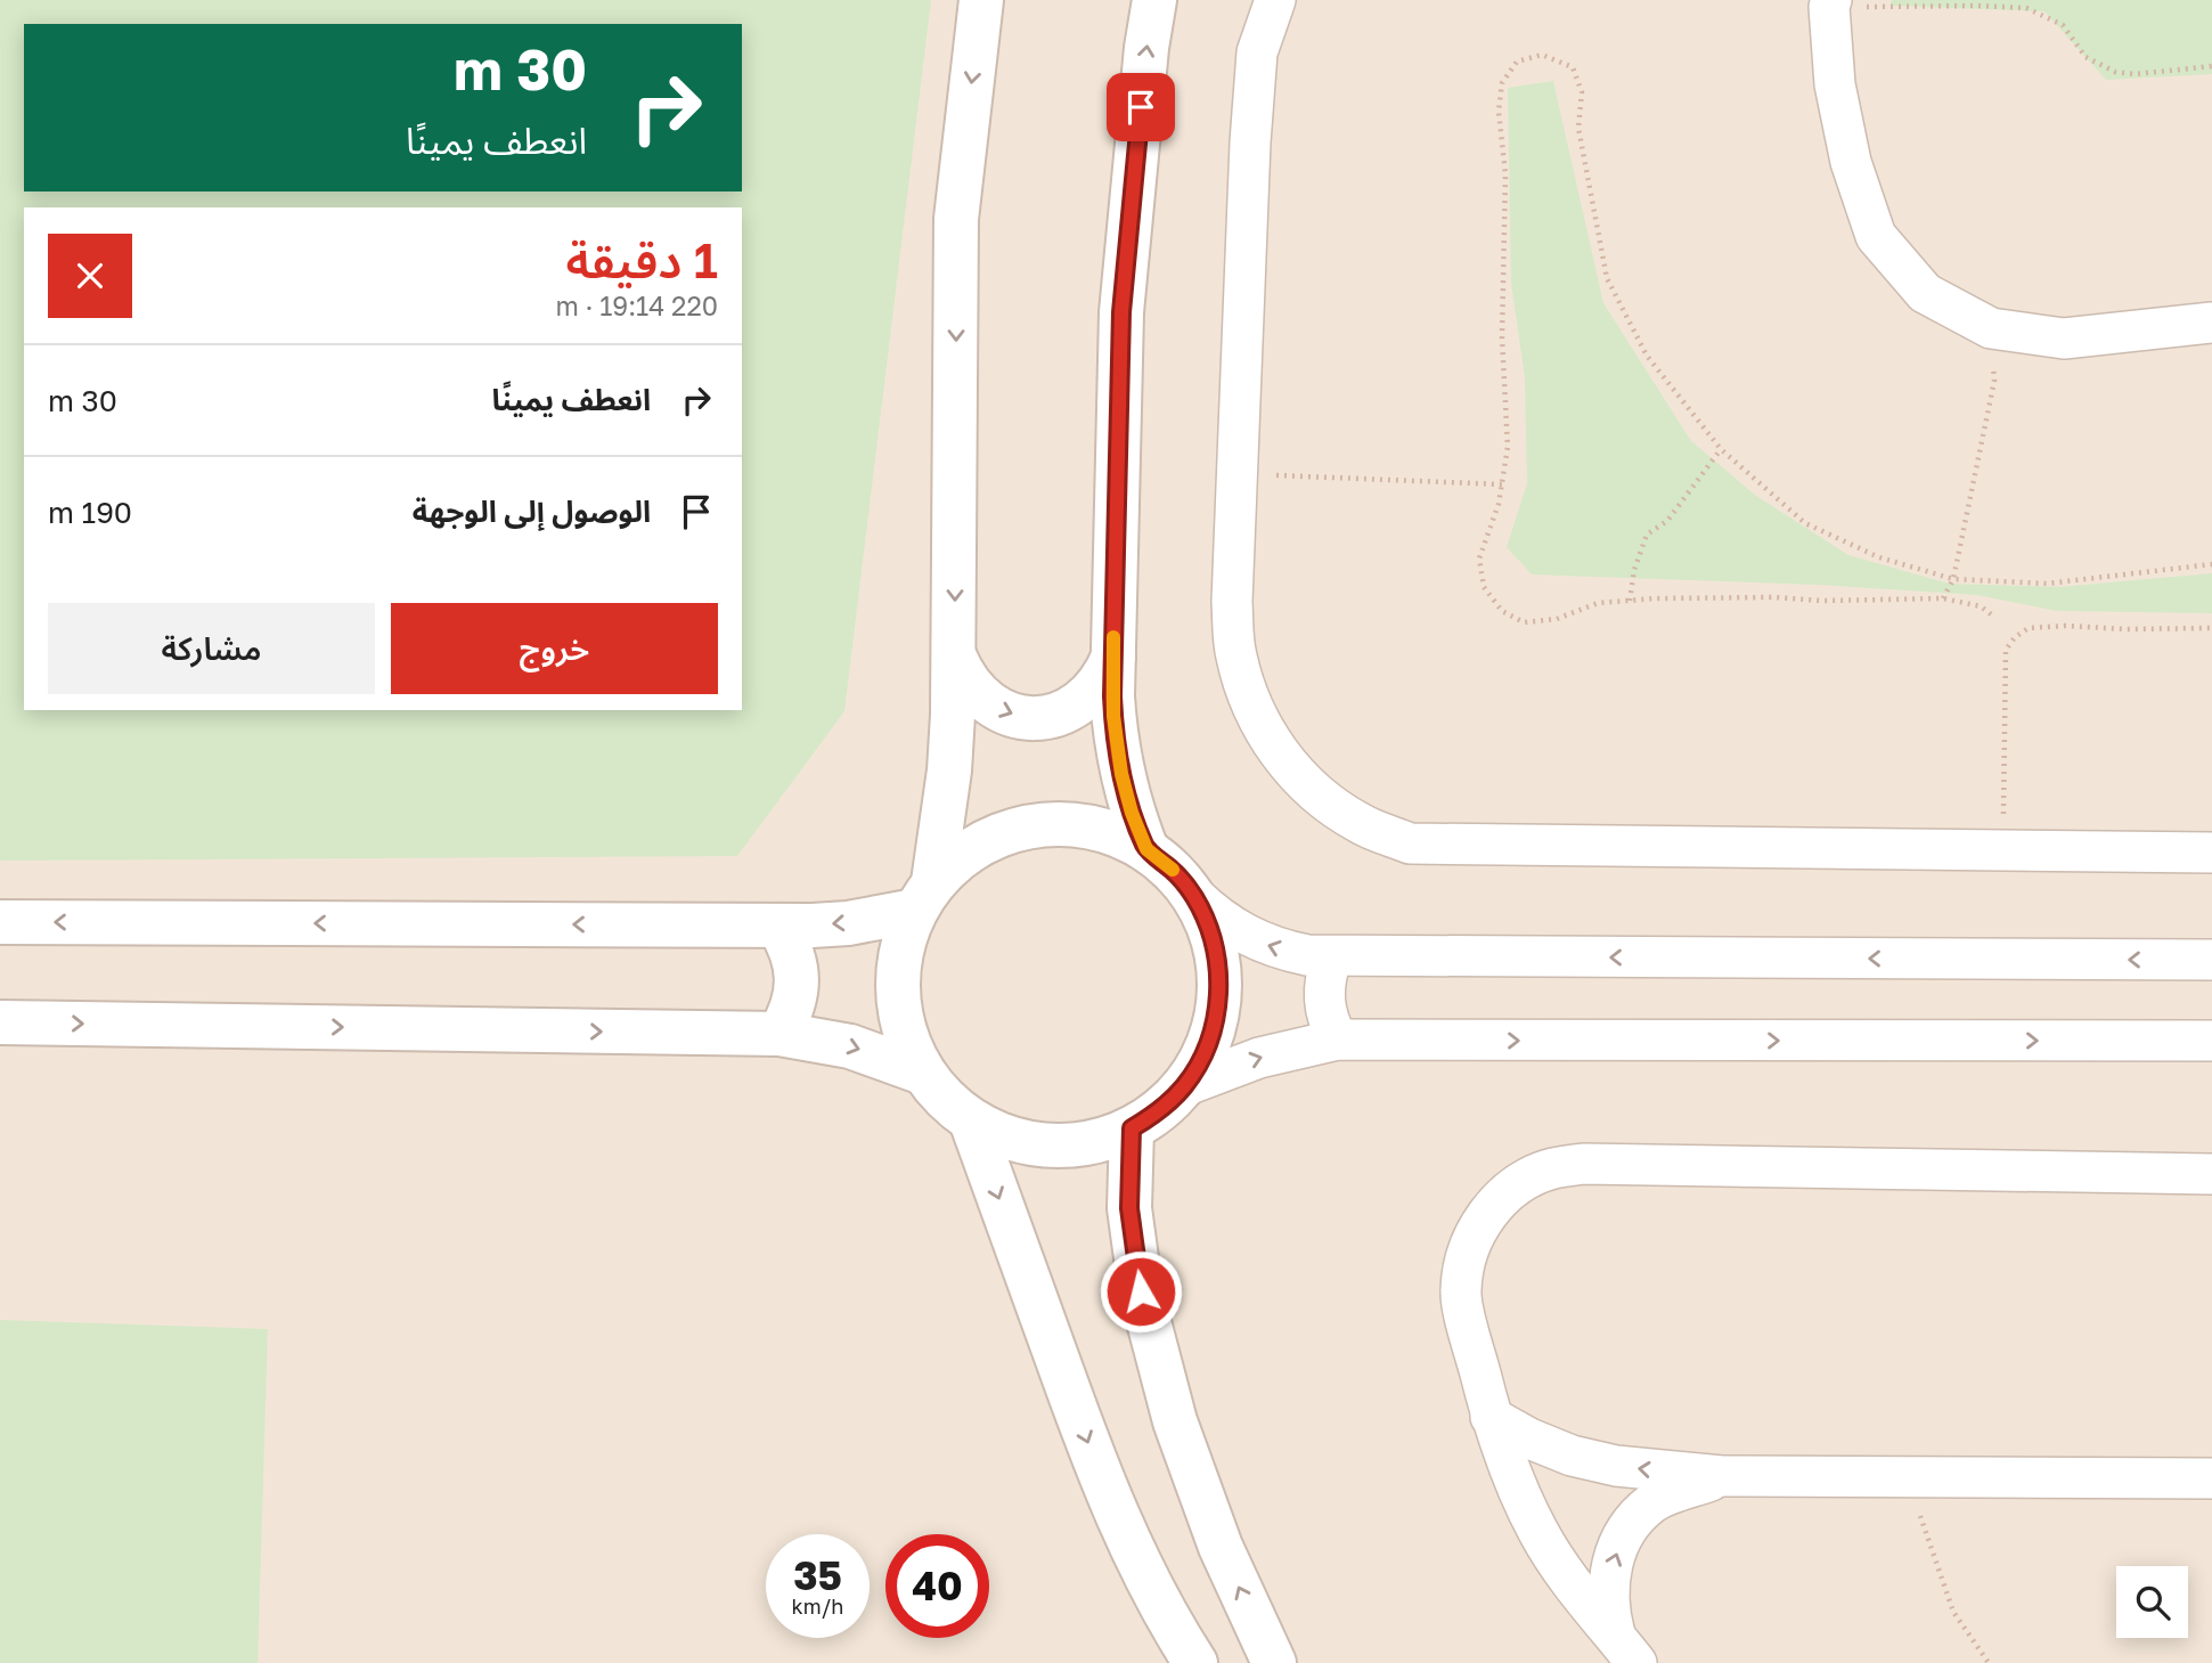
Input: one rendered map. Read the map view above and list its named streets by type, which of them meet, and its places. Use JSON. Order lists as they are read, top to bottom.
{
  "page": {
    "turn": ["30 m", "انعطف يمينًا"],
    "heading": ["1 دقيقة", "220 m · 19:14"],
    "list": [
      {
        "name": "انعطف يمينًا",
        "value": "30 m"
      },
      {
        "name": "الوصول إلى الوجهة",
        "value": "190 m"
      }
    ],
    "buttons": ["خروج", "مشاركة"],
    "speed": "35 km/h",
    "limit": "40"
  }
}
